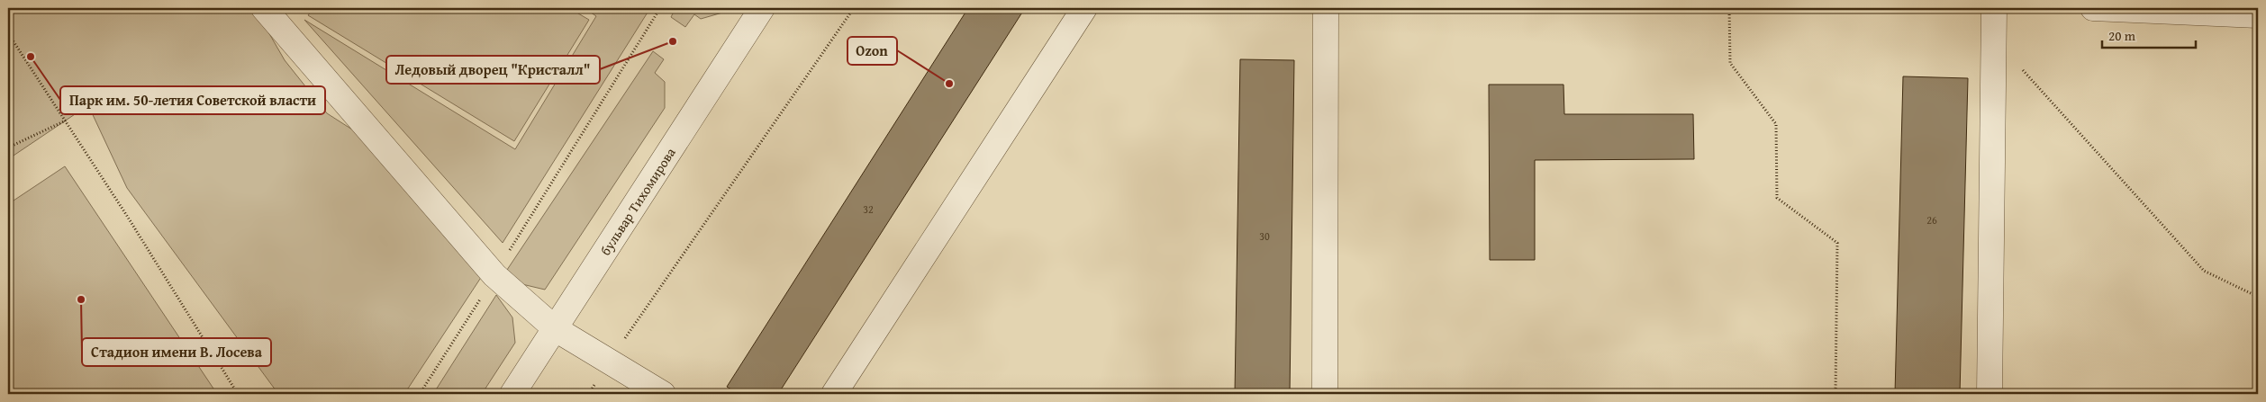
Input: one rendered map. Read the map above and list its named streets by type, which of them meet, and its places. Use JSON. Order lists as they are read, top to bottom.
{
  "streets": {
    "street": ["бульвар Тихомирова"]
  },
  "places": [
    "Ледовый дворец \"Кристалл\"",
    "Парк им. 50-летия Советской власти",
    "Ozon",
    "Стадион имени В. Лосева"
  ],
  "house_numbers": ["32", "26", "30"],
  "scale_bar": "20 m"
}
